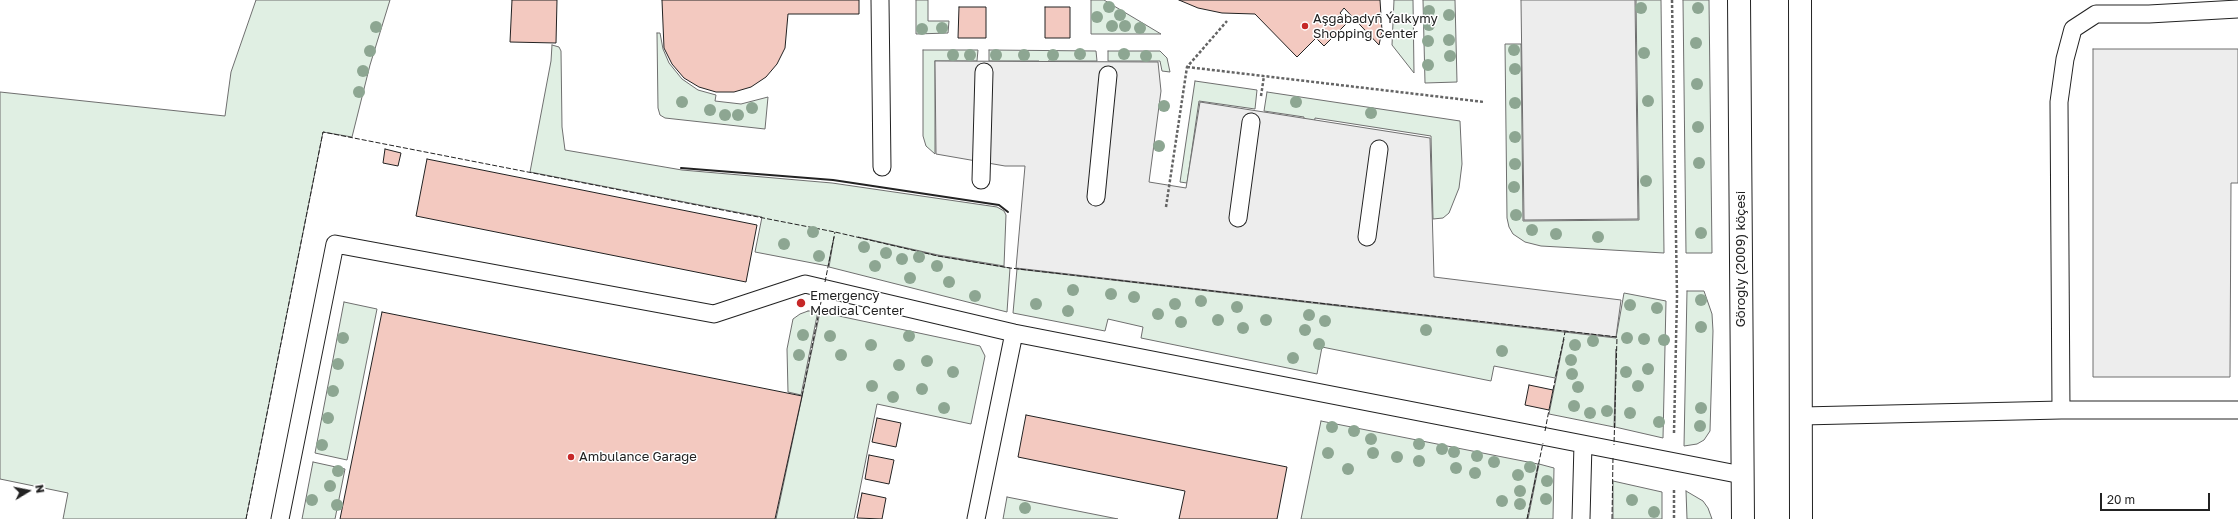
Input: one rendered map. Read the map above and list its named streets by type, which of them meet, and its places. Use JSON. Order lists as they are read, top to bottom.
{
  "streets": {
    "main road": ["Görogly (2009) köçesi"]
  },
  "places": ["Aşgabadyñ Ýalkymy Shopping Center", "Emergency Medical Center", "Ambulance Garage"],
  "scale_bar": "20 m",
  "north": "right"
}
